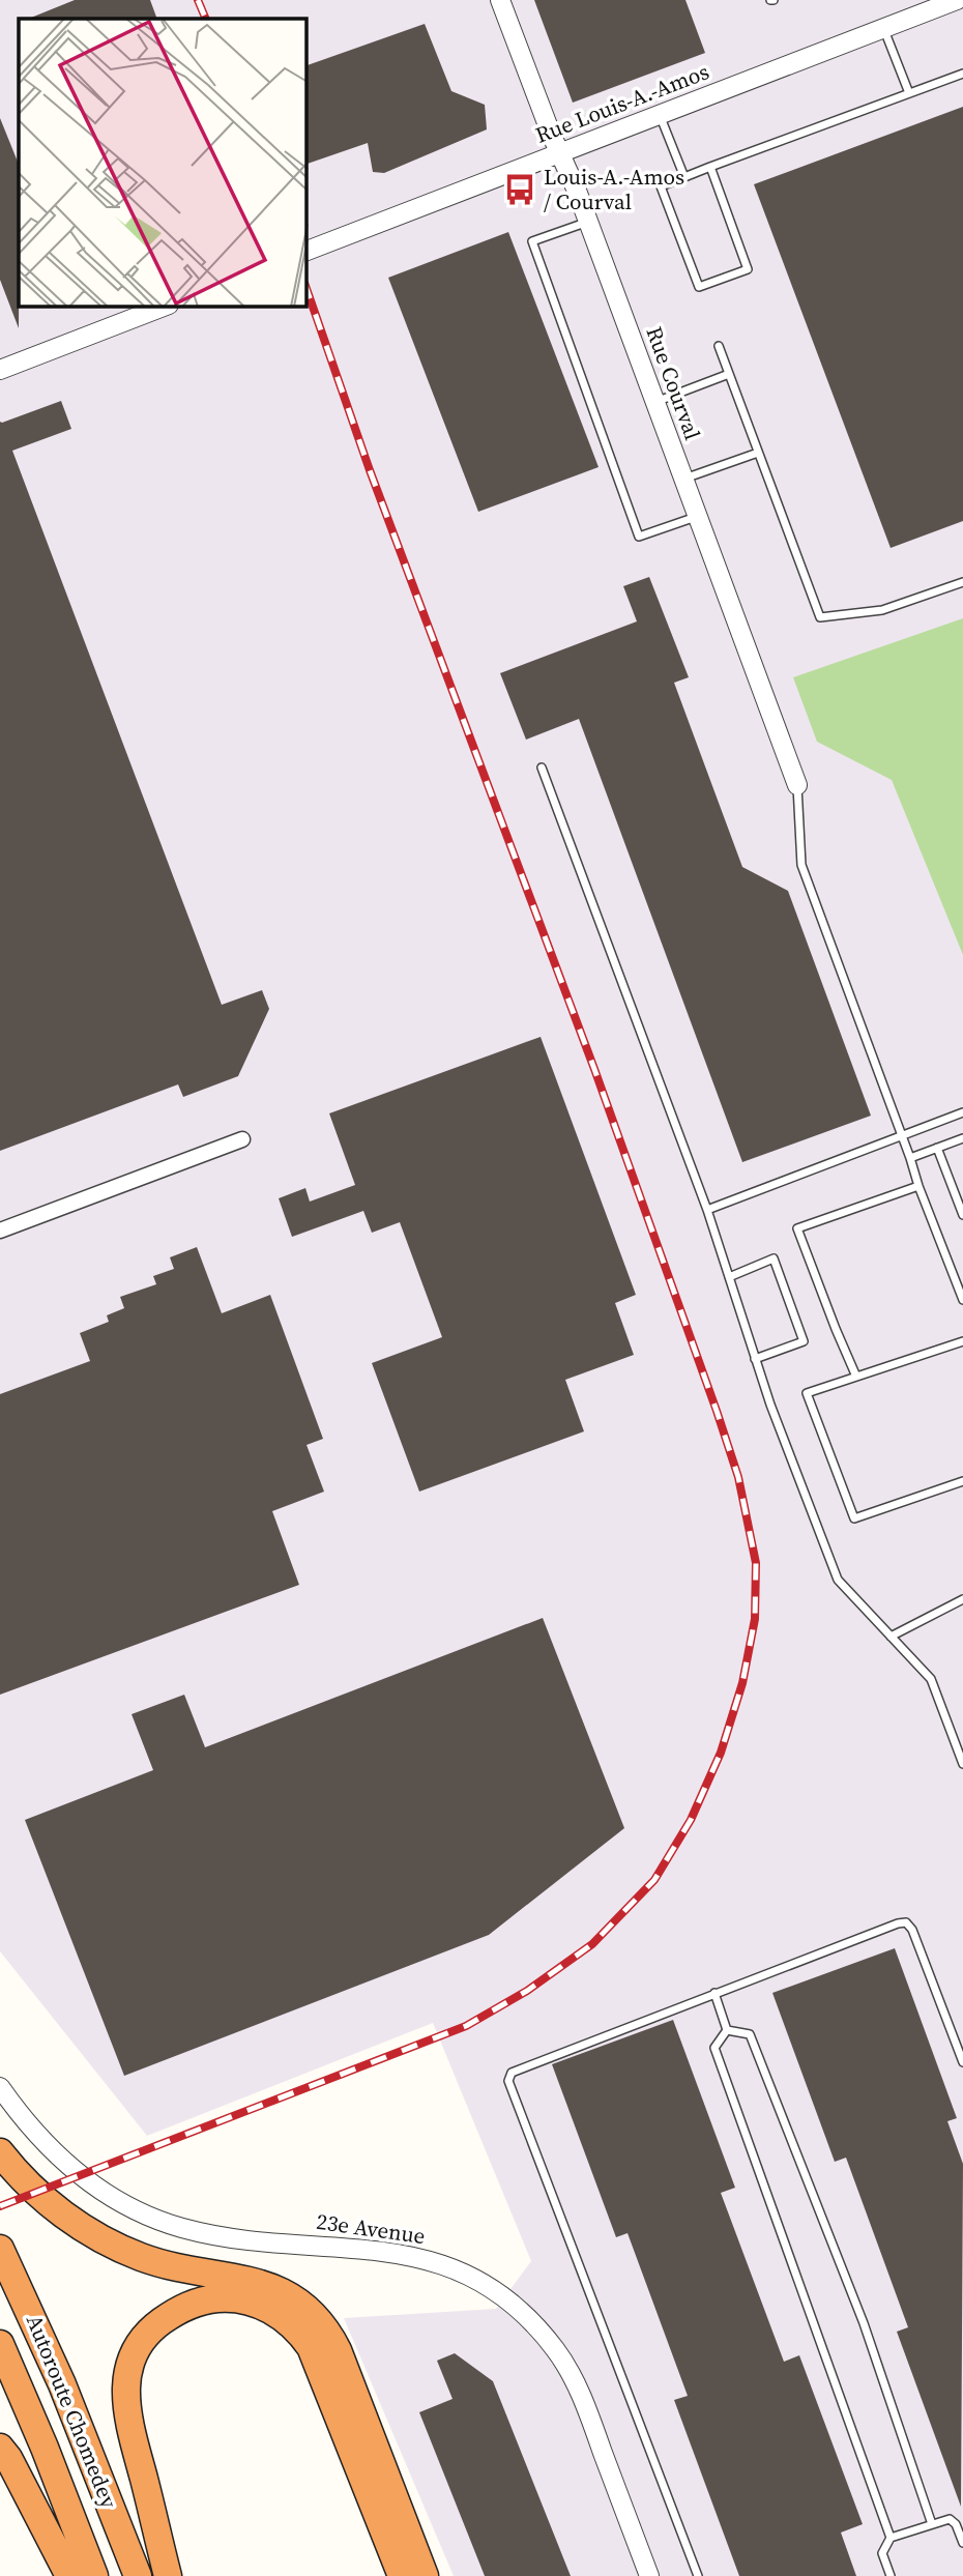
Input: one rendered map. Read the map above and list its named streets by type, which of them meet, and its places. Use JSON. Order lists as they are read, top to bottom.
{
  "streets": {
    "highway": ["Autoroute Chomedey"],
    "street": ["Rue Louis-A.-Amos", "Rue Courval", "23e Avenue"]
  },
  "crossings": [
    ["Rue Louis-A.-Amos", "Rue Courval"]
  ],
  "places": {
    "bus stop": ["Louis-A.-Amos / Courval"]
  }
}
